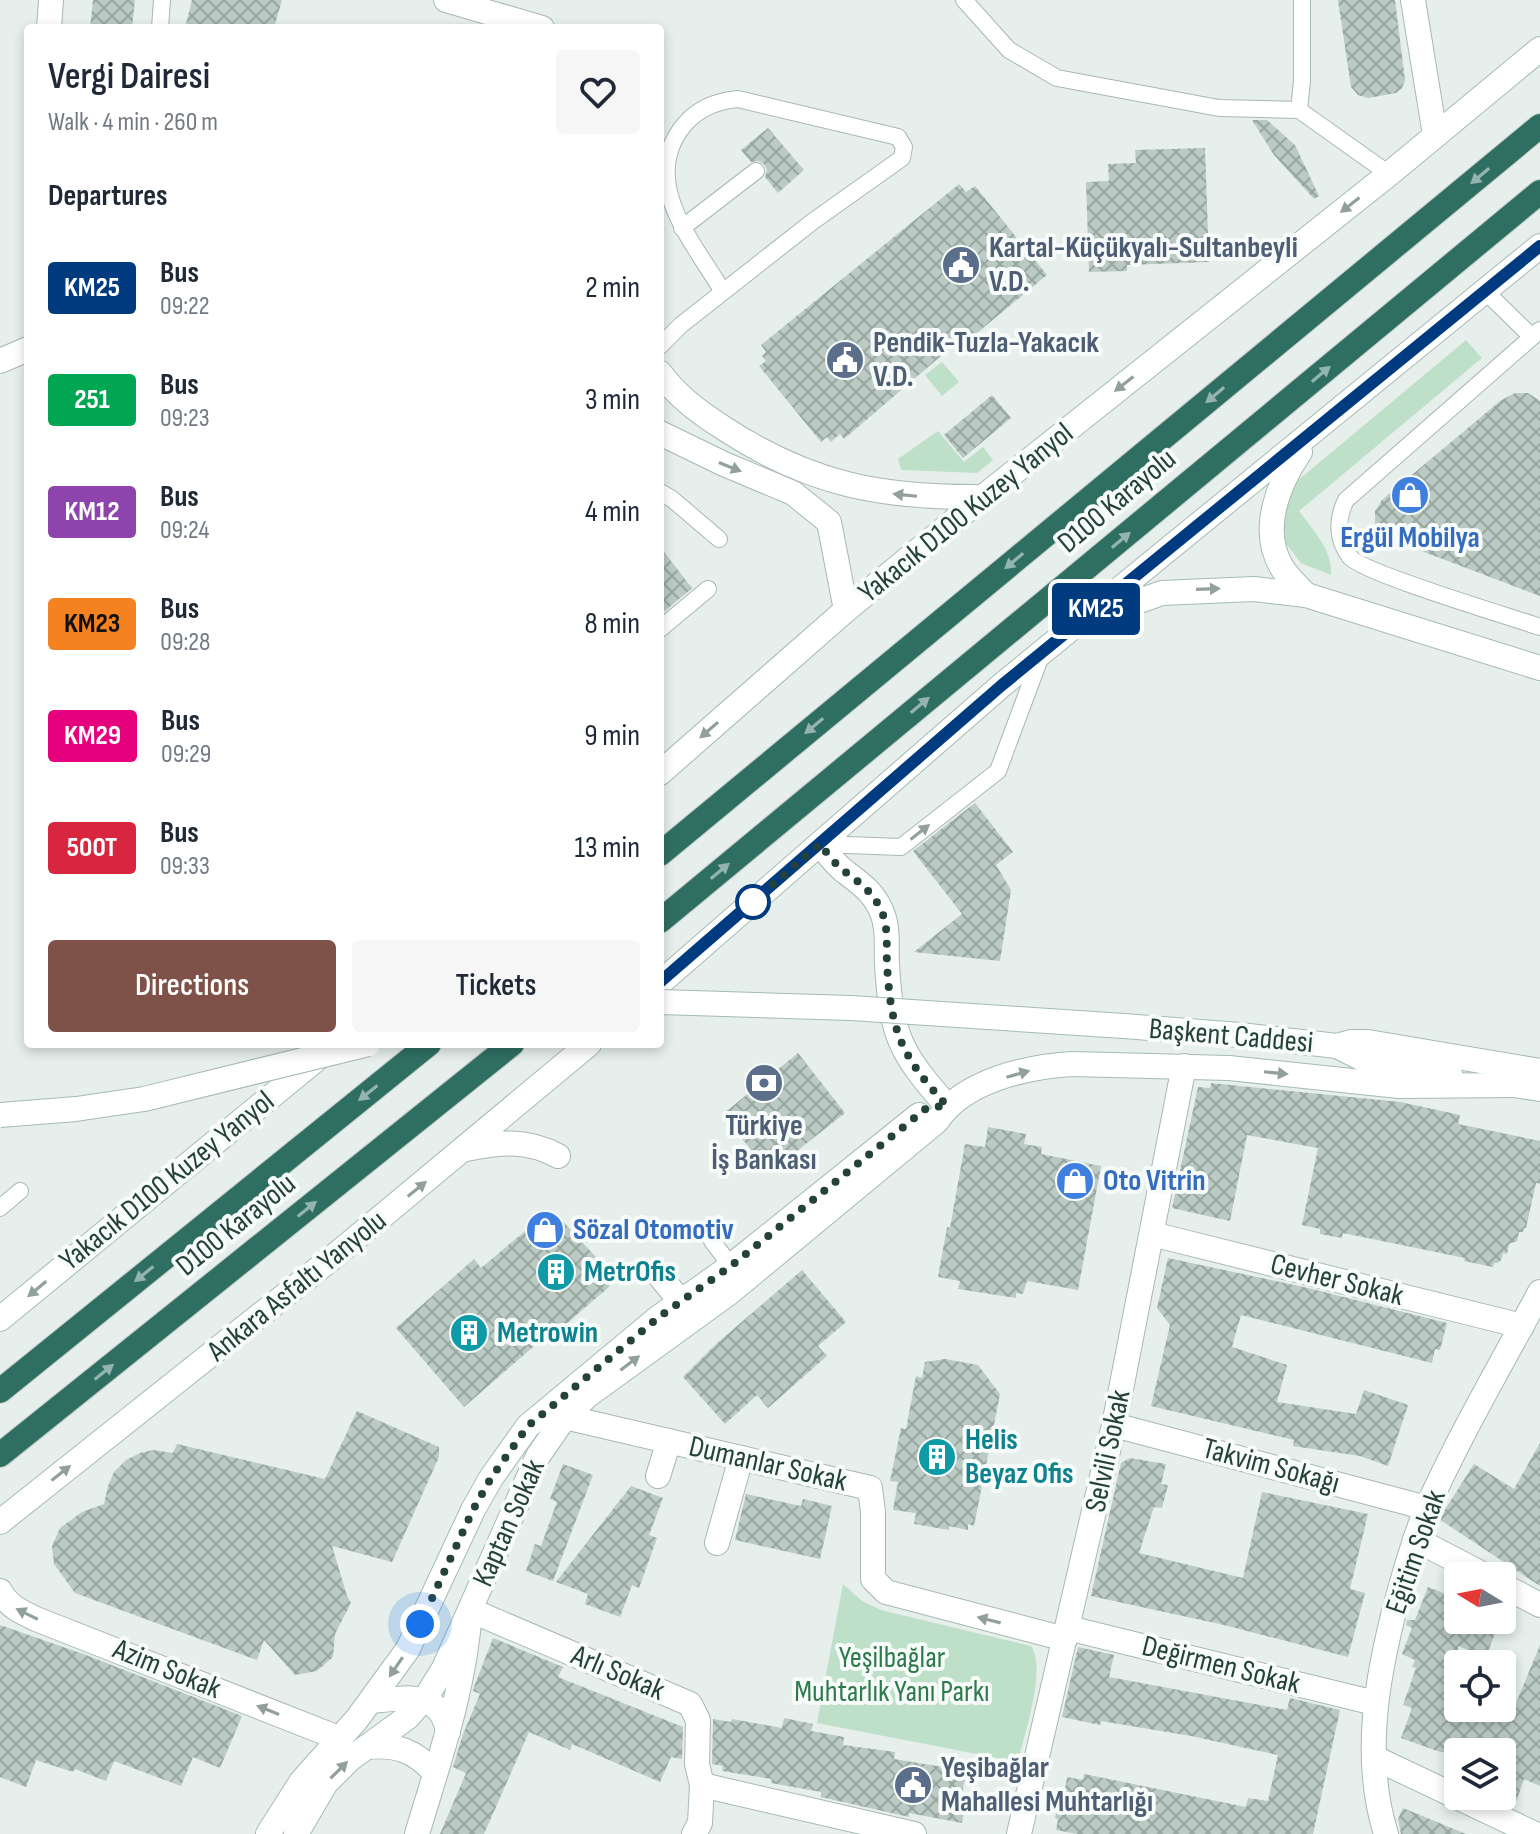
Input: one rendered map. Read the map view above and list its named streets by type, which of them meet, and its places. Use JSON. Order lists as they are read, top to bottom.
{
  "streets": {
    "highway": ["D100 Karayolu"],
    "street": [
      "Yakacık D100 Kuzey Yanyol",
      "Başkent Caddesi",
      "Cevher Sokak",
      "Ankara Asfaltı Yanyolu",
      "Selvili Sokak",
      "Dumanlar Sokak",
      "Takvim Sokağı",
      "Kaptan Sokak",
      "Eğitim Sokak",
      "Değirmen Sokak",
      "Azim Sokak",
      "Arlı Sokak"
    ]
  },
  "crossings": [
    ["Cevher Sokak", "Selvili Sokak"],
    ["Cevher Sokak", "Eğitim Sokak"],
    ["Selvili Sokak", "Dumanlar Sokak"],
    ["Selvili Sokak", "Takvim Sokağı"],
    ["Selvili Sokak", "Değirmen Sokak"],
    ["Dumanlar Sokak", "Kaptan Sokak"],
    ["Dumanlar Sokak", "Değirmen Sokak"],
    ["Takvim Sokağı", "Eğitim Sokak"],
    ["Kaptan Sokak", "Azim Sokak"],
    ["Kaptan Sokak", "Arlı Sokak"],
    ["Eğitim Sokak", "Değirmen Sokak"]
  ],
  "one_way": ["Ankara Asfaltı Yanyolu", "Dumanlar Sokak", "Azim Sokak"],
  "parks": ["Yeşilbağlar Muhtarlık Yanı Parkı"],
  "places": {
    "public building": ["Kartal-Küçükyalı-Sultanbeyli V.D.", "Pendik-Tuzla-Yakacık V.D.", "Yeşibağlar Mahallesi Muhtarlığı"],
    "shop": ["Ergül Mobilya", "Oto Vitrin", "Sözal Otomotiv"],
    "bank": ["Türkiye İş Bankası"],
    "building": ["MetrOfis", "Metrowin", "Helis Beyaz Ofis"]
  },
  "lines": ["bus line KM25"],
  "north": "left",
  "page": {
    "on_map": "KM25",
    "heading": [
      ["Vergi Dairesi", "Walk · 4 min · 260 m"],
      "Departures"
    ],
    "list": [
      {
        "mark": "KM25",
        "name": "Bus",
        "note": "09:22",
        "value": "2 min"
      },
      {
        "mark": "251",
        "name": "Bus",
        "note": "09:23",
        "value": "3 min"
      },
      {
        "mark": "KM12",
        "name": "Bus",
        "note": "09:24",
        "value": "4 min"
      },
      {
        "mark": "KM23",
        "name": "Bus",
        "note": "09:28",
        "value": "8 min"
      },
      {
        "mark": "KM29",
        "name": "Bus",
        "note": "09:29",
        "value": "9 min"
      },
      {
        "mark": "500T",
        "name": "Bus",
        "note": "09:33",
        "value": "13 min"
      }
    ],
    "buttons": ["Directions", "Tickets"]
  }
}
